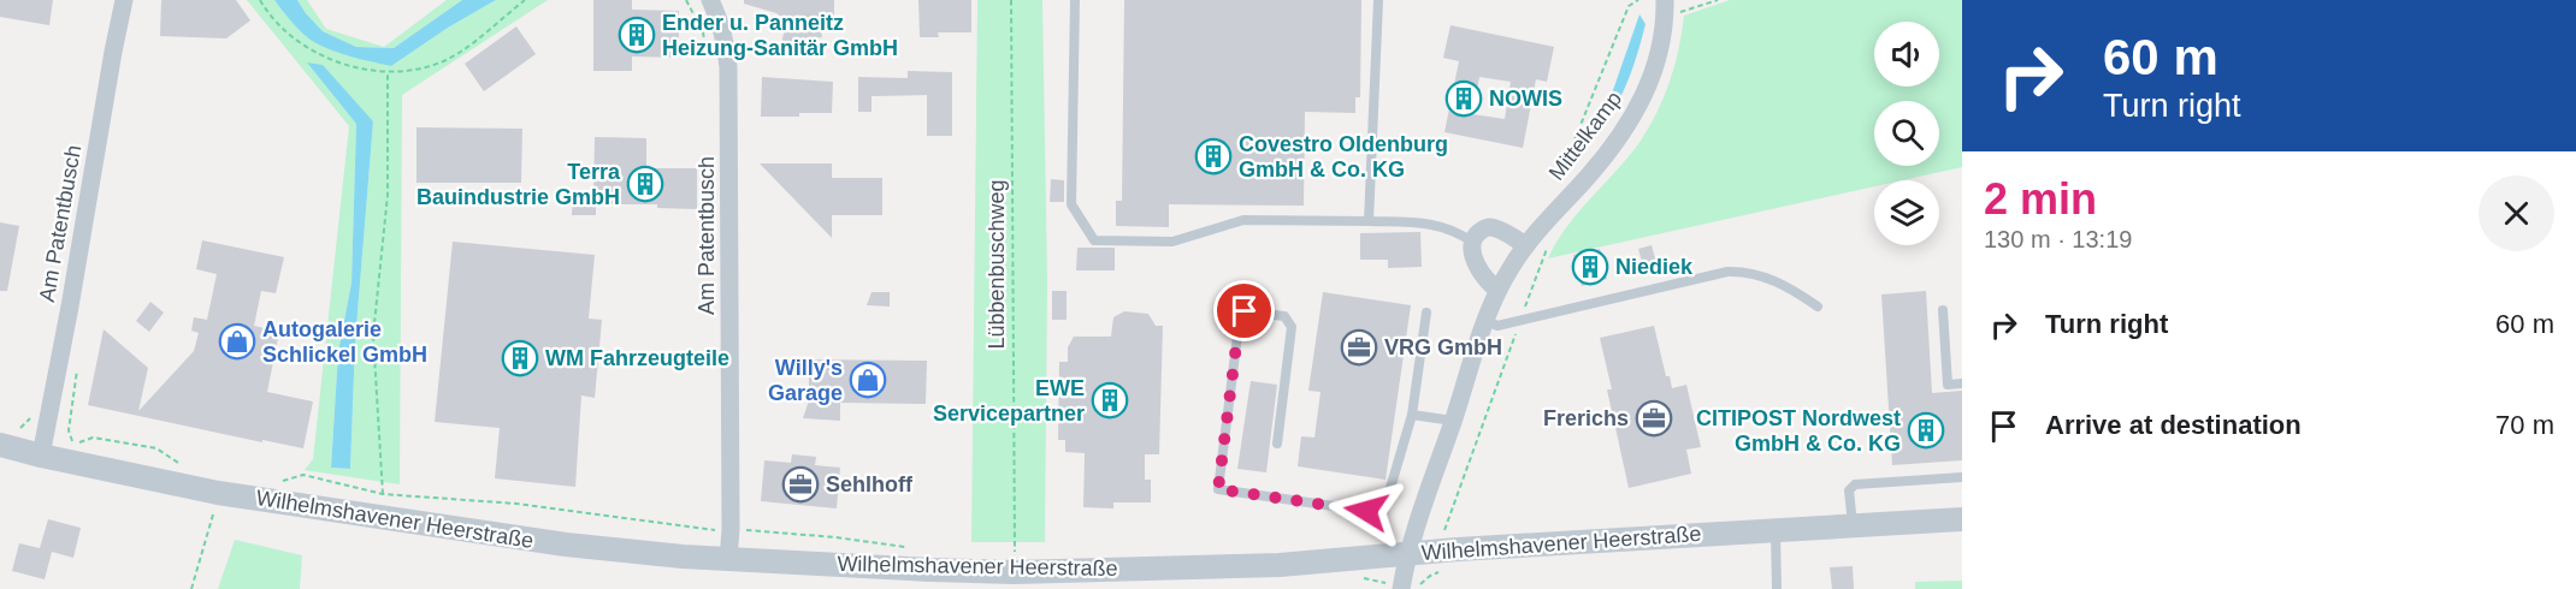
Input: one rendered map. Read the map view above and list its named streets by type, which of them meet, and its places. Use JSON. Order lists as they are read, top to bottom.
{
  "streets": {
    "street": ["Mittelkamp", "Am Patentbusch", "Wilhelmshavener Heerstraße"],
    "path": ["Lübbenbuschweg"]
  },
  "crossings": [
    ["Mittelkamp", "Wilhelmshavener Heerstraße"],
    ["Am Patentbusch", "Wilhelmshavener Heerstraße"],
    ["Lübbenbuschweg", "Wilhelmshavener Heerstraße"]
  ],
  "places": {
    "building": [
      "Ender u. Panneitz Heizung-Sanitär GmbH",
      "NOWIS",
      "Covestro Oldenburg GmbH & Co. KG",
      "Terra Bauindustrie GmbH",
      "Niediek",
      "WM Fahrzeugteile",
      "EWE Servicepartner",
      "CITIPOST Nordwest GmbH & Co. KG"
    ],
    "shop": ["Autogalerie Schlickel GmbH", "Willy's Garage"],
    "office": ["VRG GmbH", "Frerichs", "Sehlhoff"]
  },
  "page": {
    "turn": ["60 m", "Turn right"],
    "heading": ["2 min", "130 m · 13:19"],
    "list": [
      {
        "name": "Turn right",
        "value": "60 m"
      },
      {
        "name": "Arrive at destination",
        "value": "70 m"
      }
    ]
  }
}
